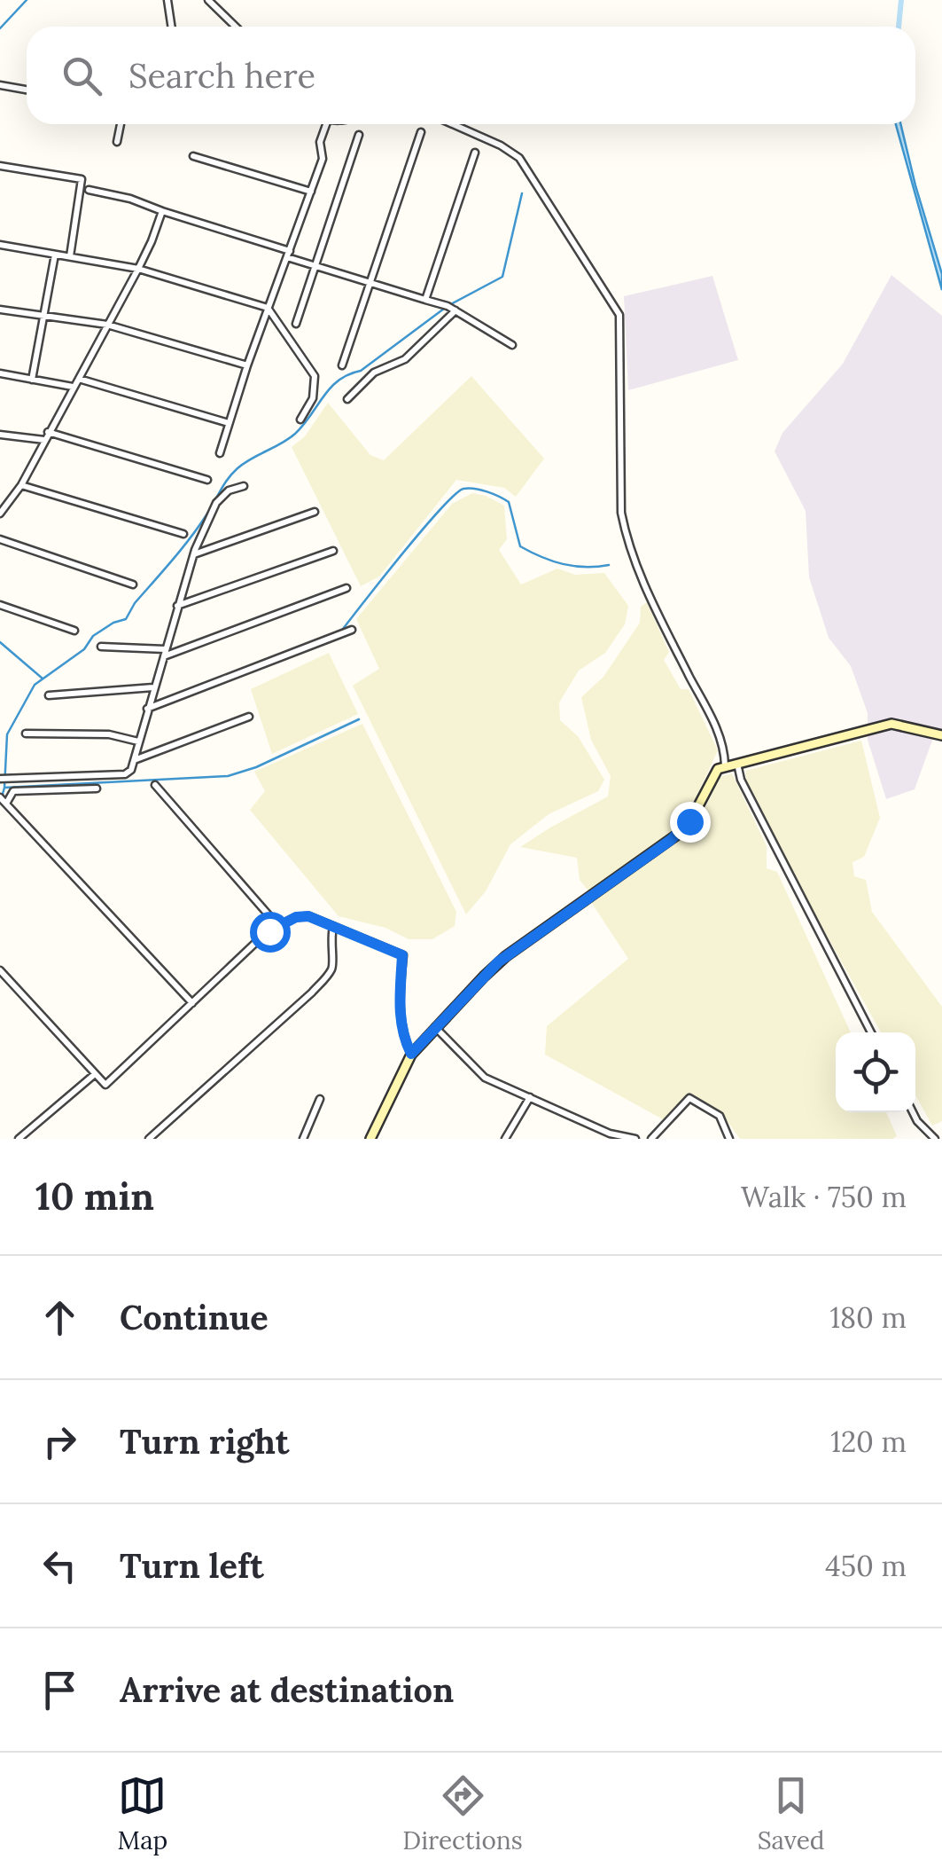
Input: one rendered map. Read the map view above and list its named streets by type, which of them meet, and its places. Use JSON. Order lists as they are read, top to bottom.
{
  "page": {
    "search": "Search here",
    "heading": ["10 min", "Walk · 750 m"],
    "list": [
      ["Continue", "180 m"],
      ["Turn right", "120 m"],
      ["Turn left", "450 m"],
      "Arrive at destination"
    ],
    "nav": ["Map", "Directions", "Saved"]
  }
}
